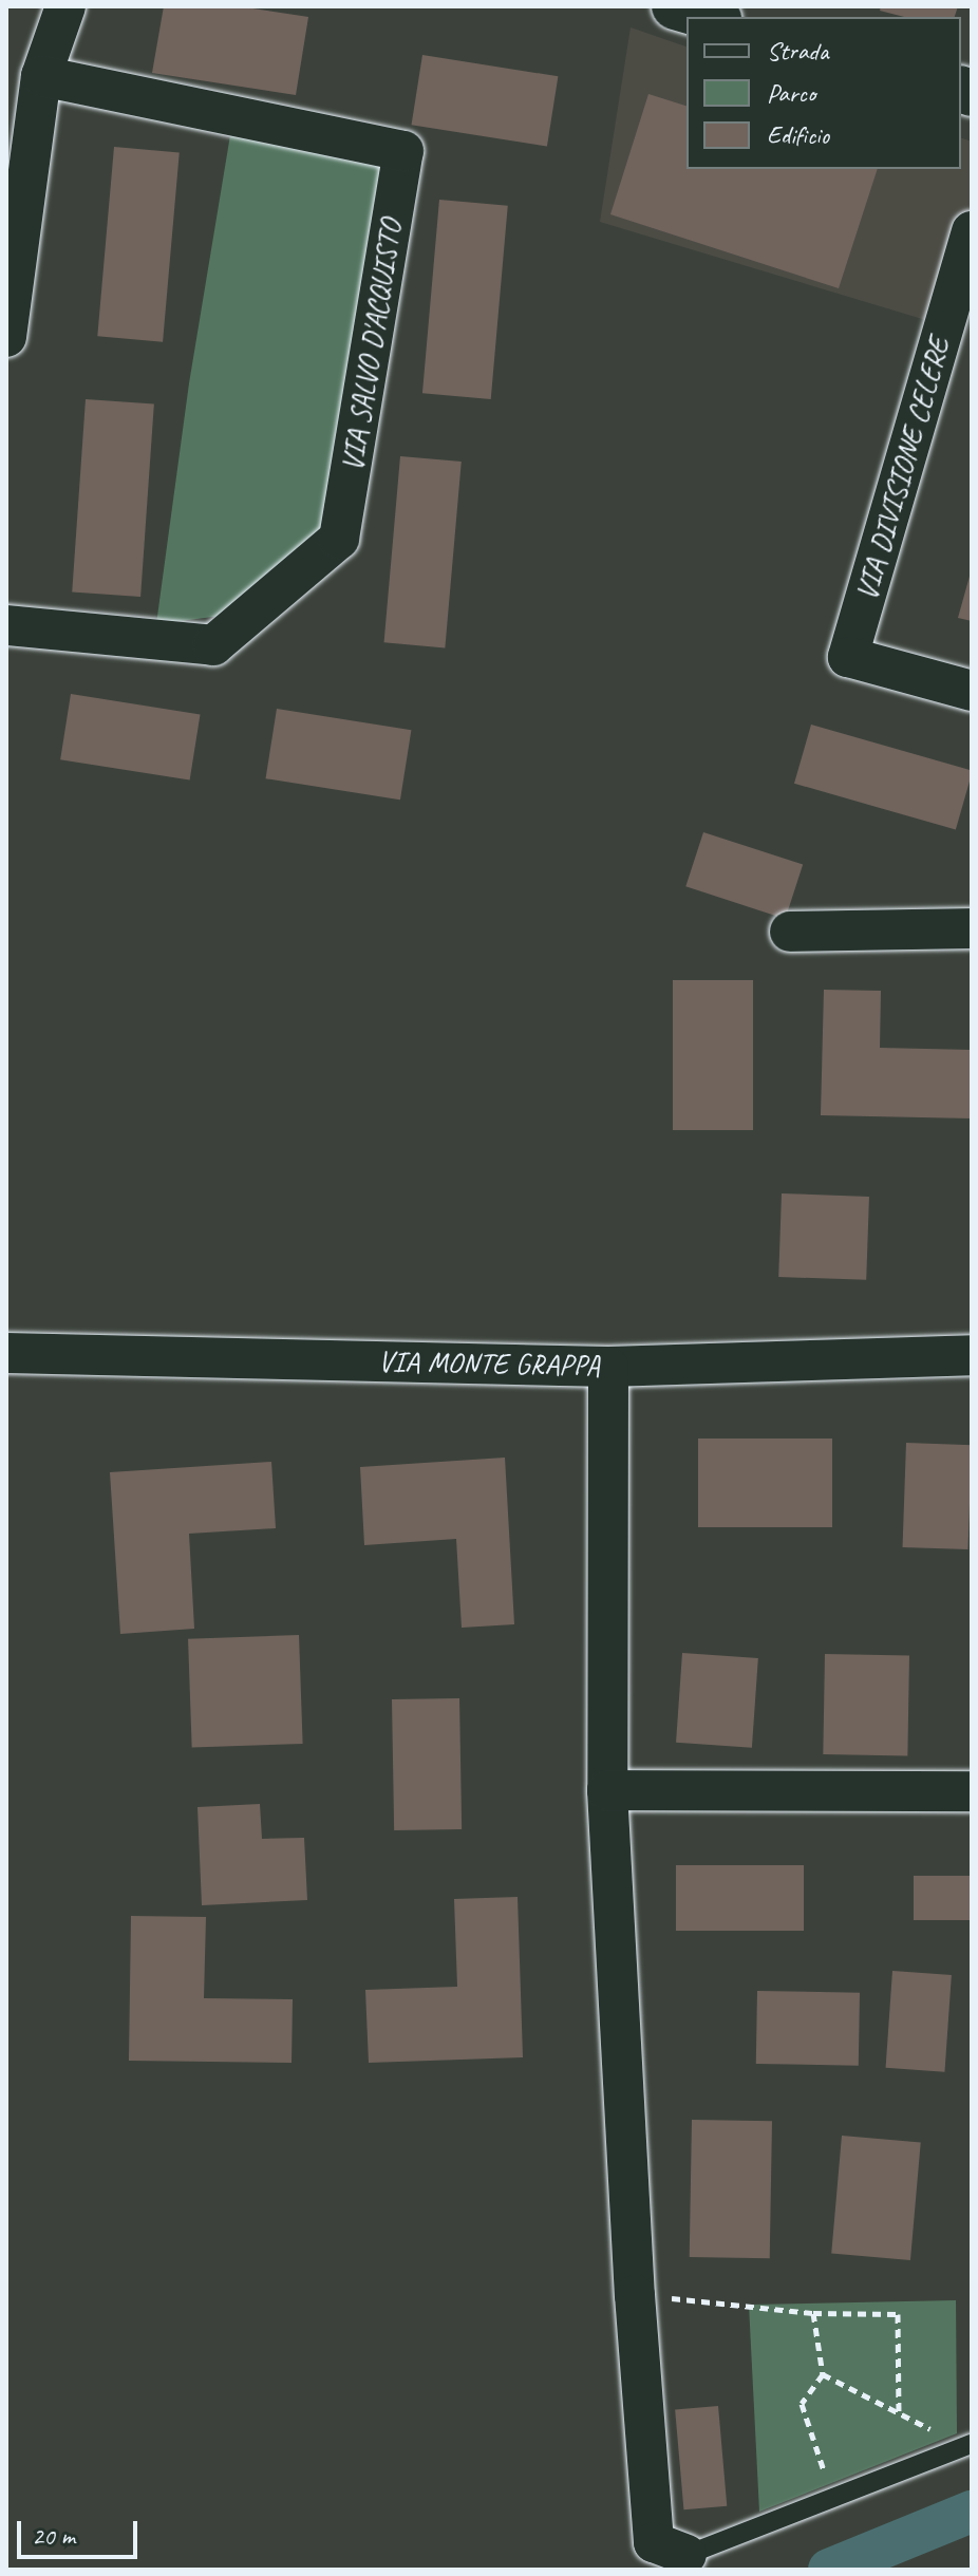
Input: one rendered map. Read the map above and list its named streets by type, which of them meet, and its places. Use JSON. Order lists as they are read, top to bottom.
{
  "streets": {
    "street": ["VIA SALVO D'ACQUISTO", "VIA DIVISIONE CELERE", "VIA MONTE GRAPPA"]
  },
  "legend": ["Strada", "Parco", "Edificio"],
  "scale_bar": "20 m"
}
